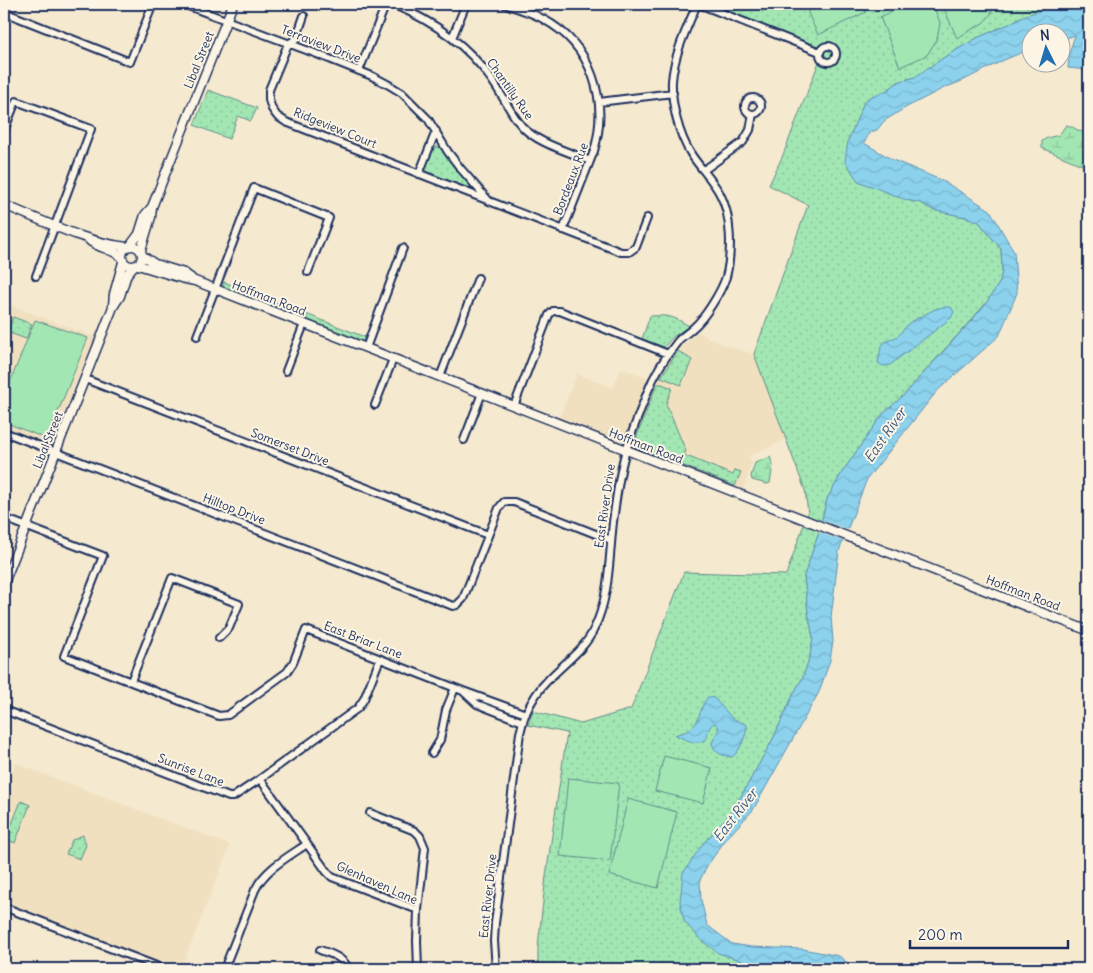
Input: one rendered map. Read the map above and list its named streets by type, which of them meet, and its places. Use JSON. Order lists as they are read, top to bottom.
{
  "streets": {
    "street": [
      "Terraview Drive",
      "Libal Street",
      "Chantilly Rue",
      "Ridgeview Court",
      "Bordeaux Rue",
      "Hoffman Road",
      "Somerset Drive",
      "East River Drive",
      "Hilltop Drive",
      "East Briar Lane",
      "Sunrise Lane",
      "Glenhaven Lane"
    ]
  },
  "crossings": [
    ["Terraview Drive", "Libal Street"],
    ["Terraview Drive", "Ridgeview Court"],
    ["Terraview Drive", "Bordeaux Rue"],
    ["Libal Street", "Hoffman Road"],
    ["Libal Street", "Somerset Drive"],
    ["Libal Street", "Hilltop Drive"],
    ["Libal Street", "East Briar Lane"],
    ["Chantilly Rue", "Bordeaux Rue"],
    ["Hoffman Road", "East River Drive"],
    ["Somerset Drive", "Hilltop Drive"],
    ["East River Drive", "East Briar Lane"],
    ["East Briar Lane", "Sunrise Lane"],
    ["Sunrise Lane", "Glenhaven Lane"]
  ],
  "water": ["East River"],
  "scale_bar": "200 m",
  "north": "top"
}
